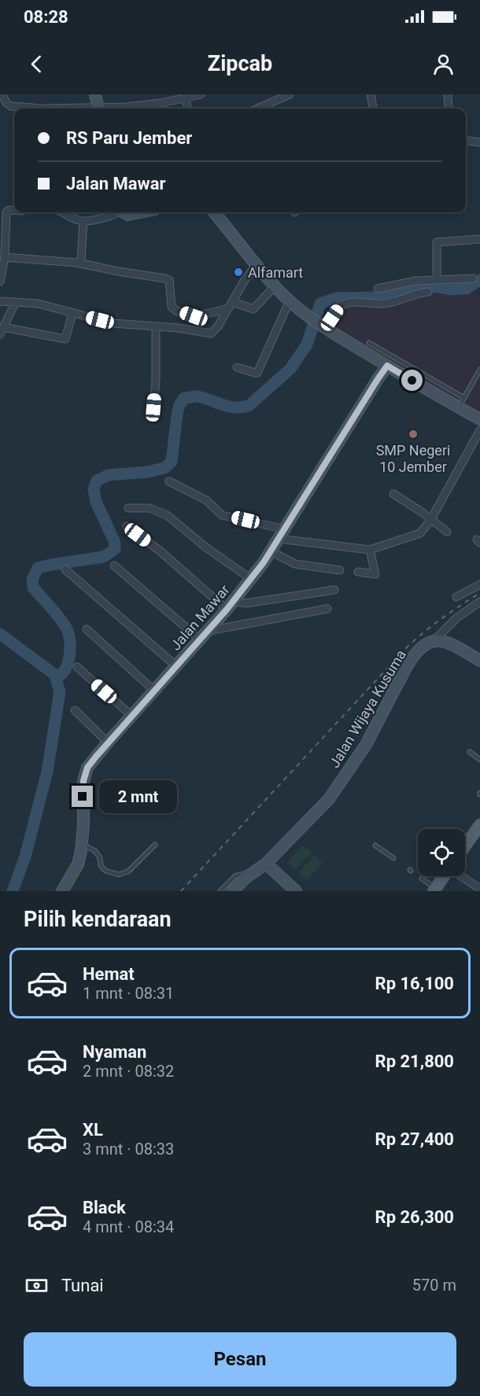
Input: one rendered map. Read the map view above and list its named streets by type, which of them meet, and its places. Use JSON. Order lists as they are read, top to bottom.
{
  "streets": {
    "street": ["Jalan Mawar", "Jalan Wijaya Kusuma"]
  },
  "places": ["Alfamart", "SMP Negeri 10 Jember"],
  "page": {
    "status": "08:28",
    "header": "Zipcab",
    "banner": ["RS Paru Jember", "Jalan Mawar"],
    "bubble": "2 mnt",
    "heading": "Pilih kendaraan",
    "list": [
      {
        "name": "Hemat",
        "note": "1 mnt · 08:31",
        "value": "Rp 16,100"
      },
      {
        "name": "Nyaman",
        "note": "2 mnt · 08:32",
        "value": "Rp 21,800"
      },
      {
        "name": "XL",
        "note": "3 mnt · 08:33",
        "value": "Rp 27,400"
      },
      {
        "name": "Black",
        "note": "4 mnt · 08:34",
        "value": "Rp 26,300"
      }
    ],
    "pay": ["Tunai", "570 m"],
    "buttons": "Pesan"
  }
}
